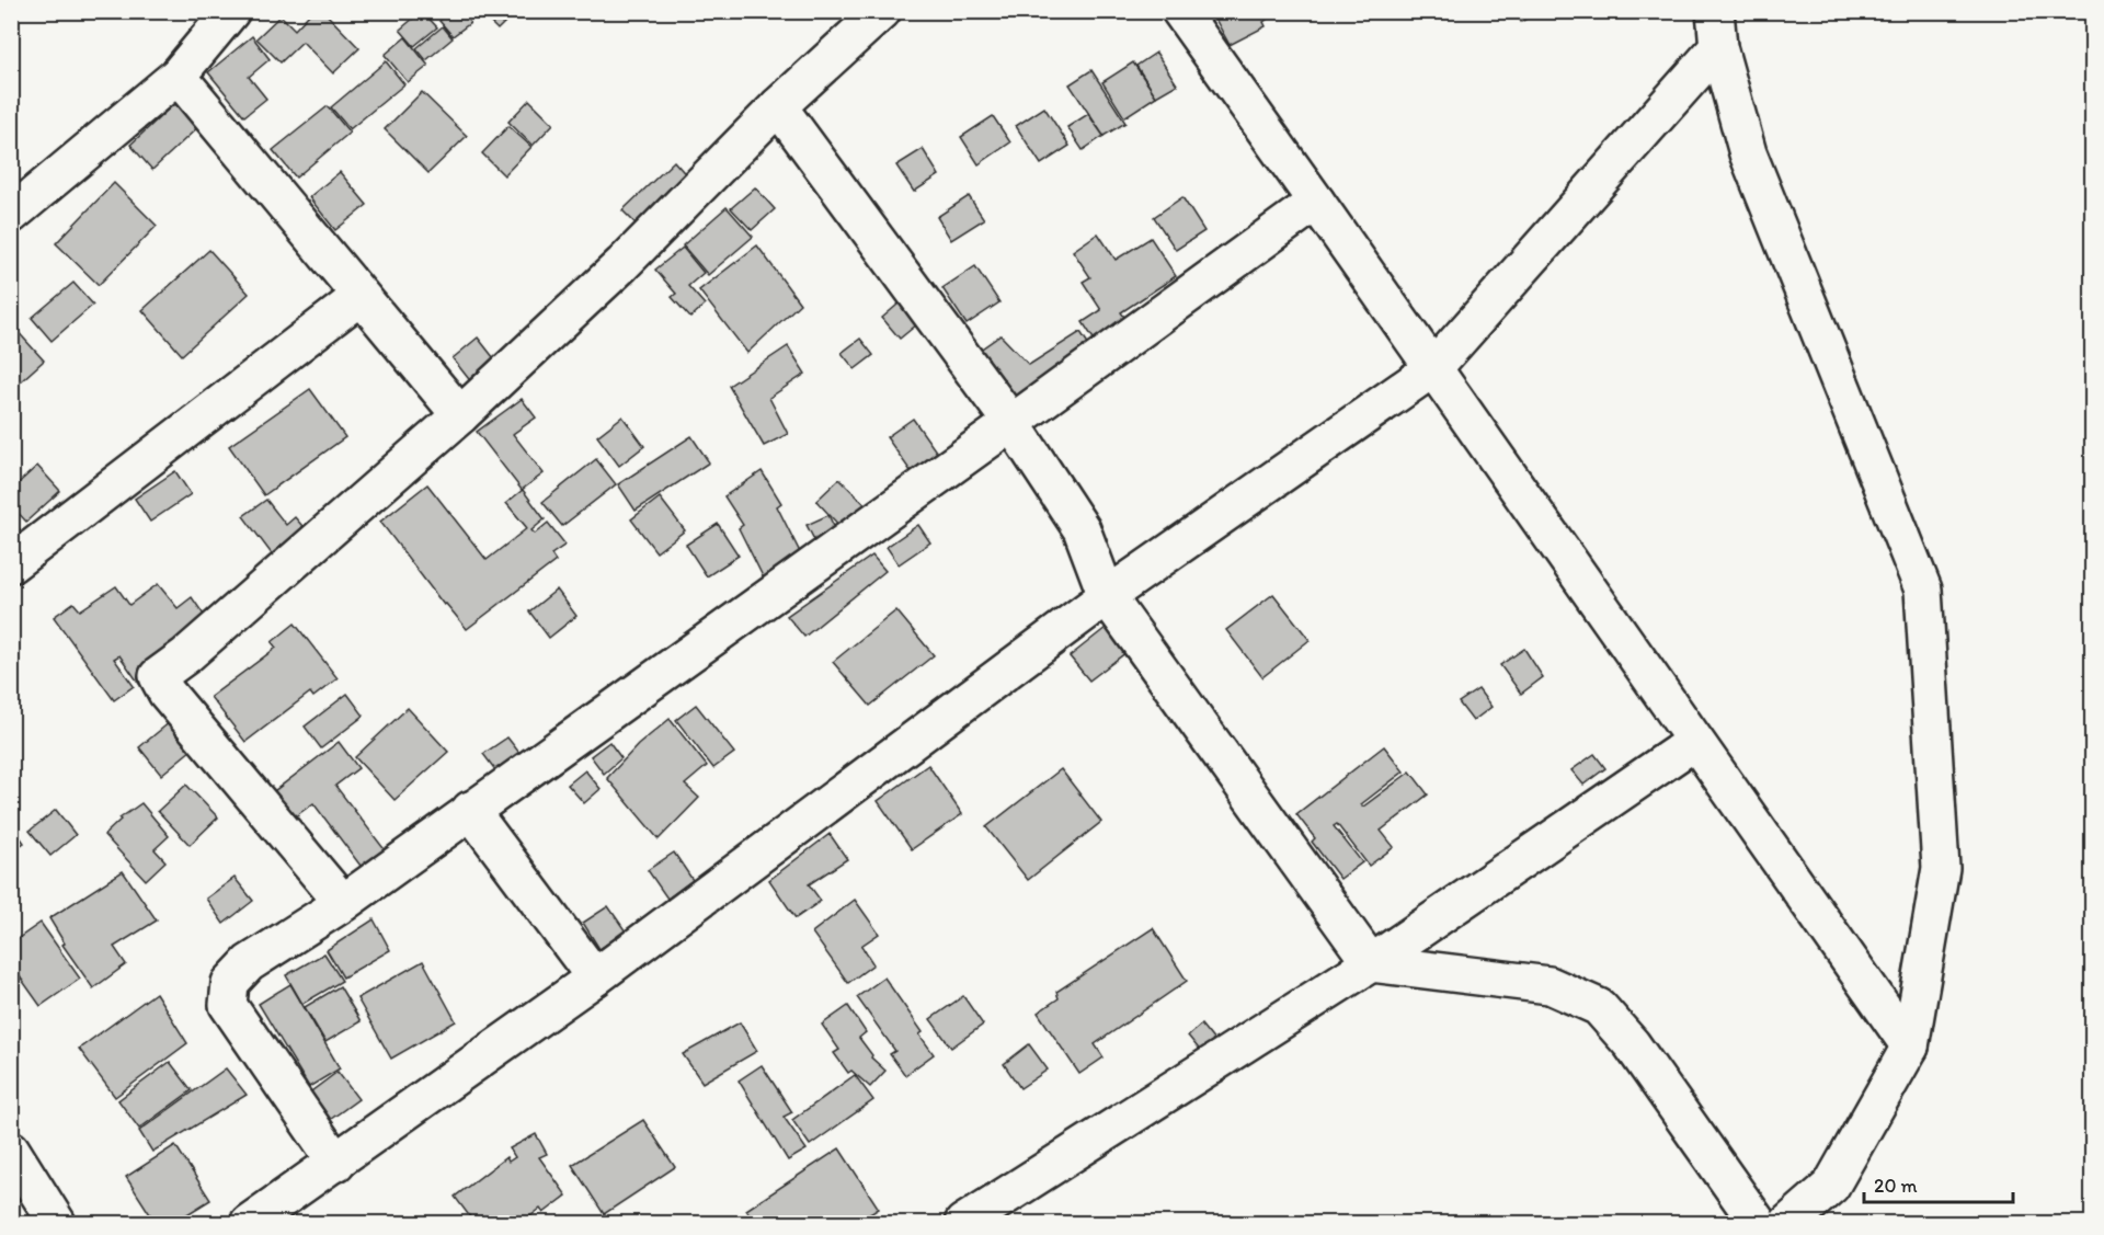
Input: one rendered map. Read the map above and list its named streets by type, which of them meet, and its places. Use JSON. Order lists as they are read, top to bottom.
{
  "scale_bar": "20 m"
}
